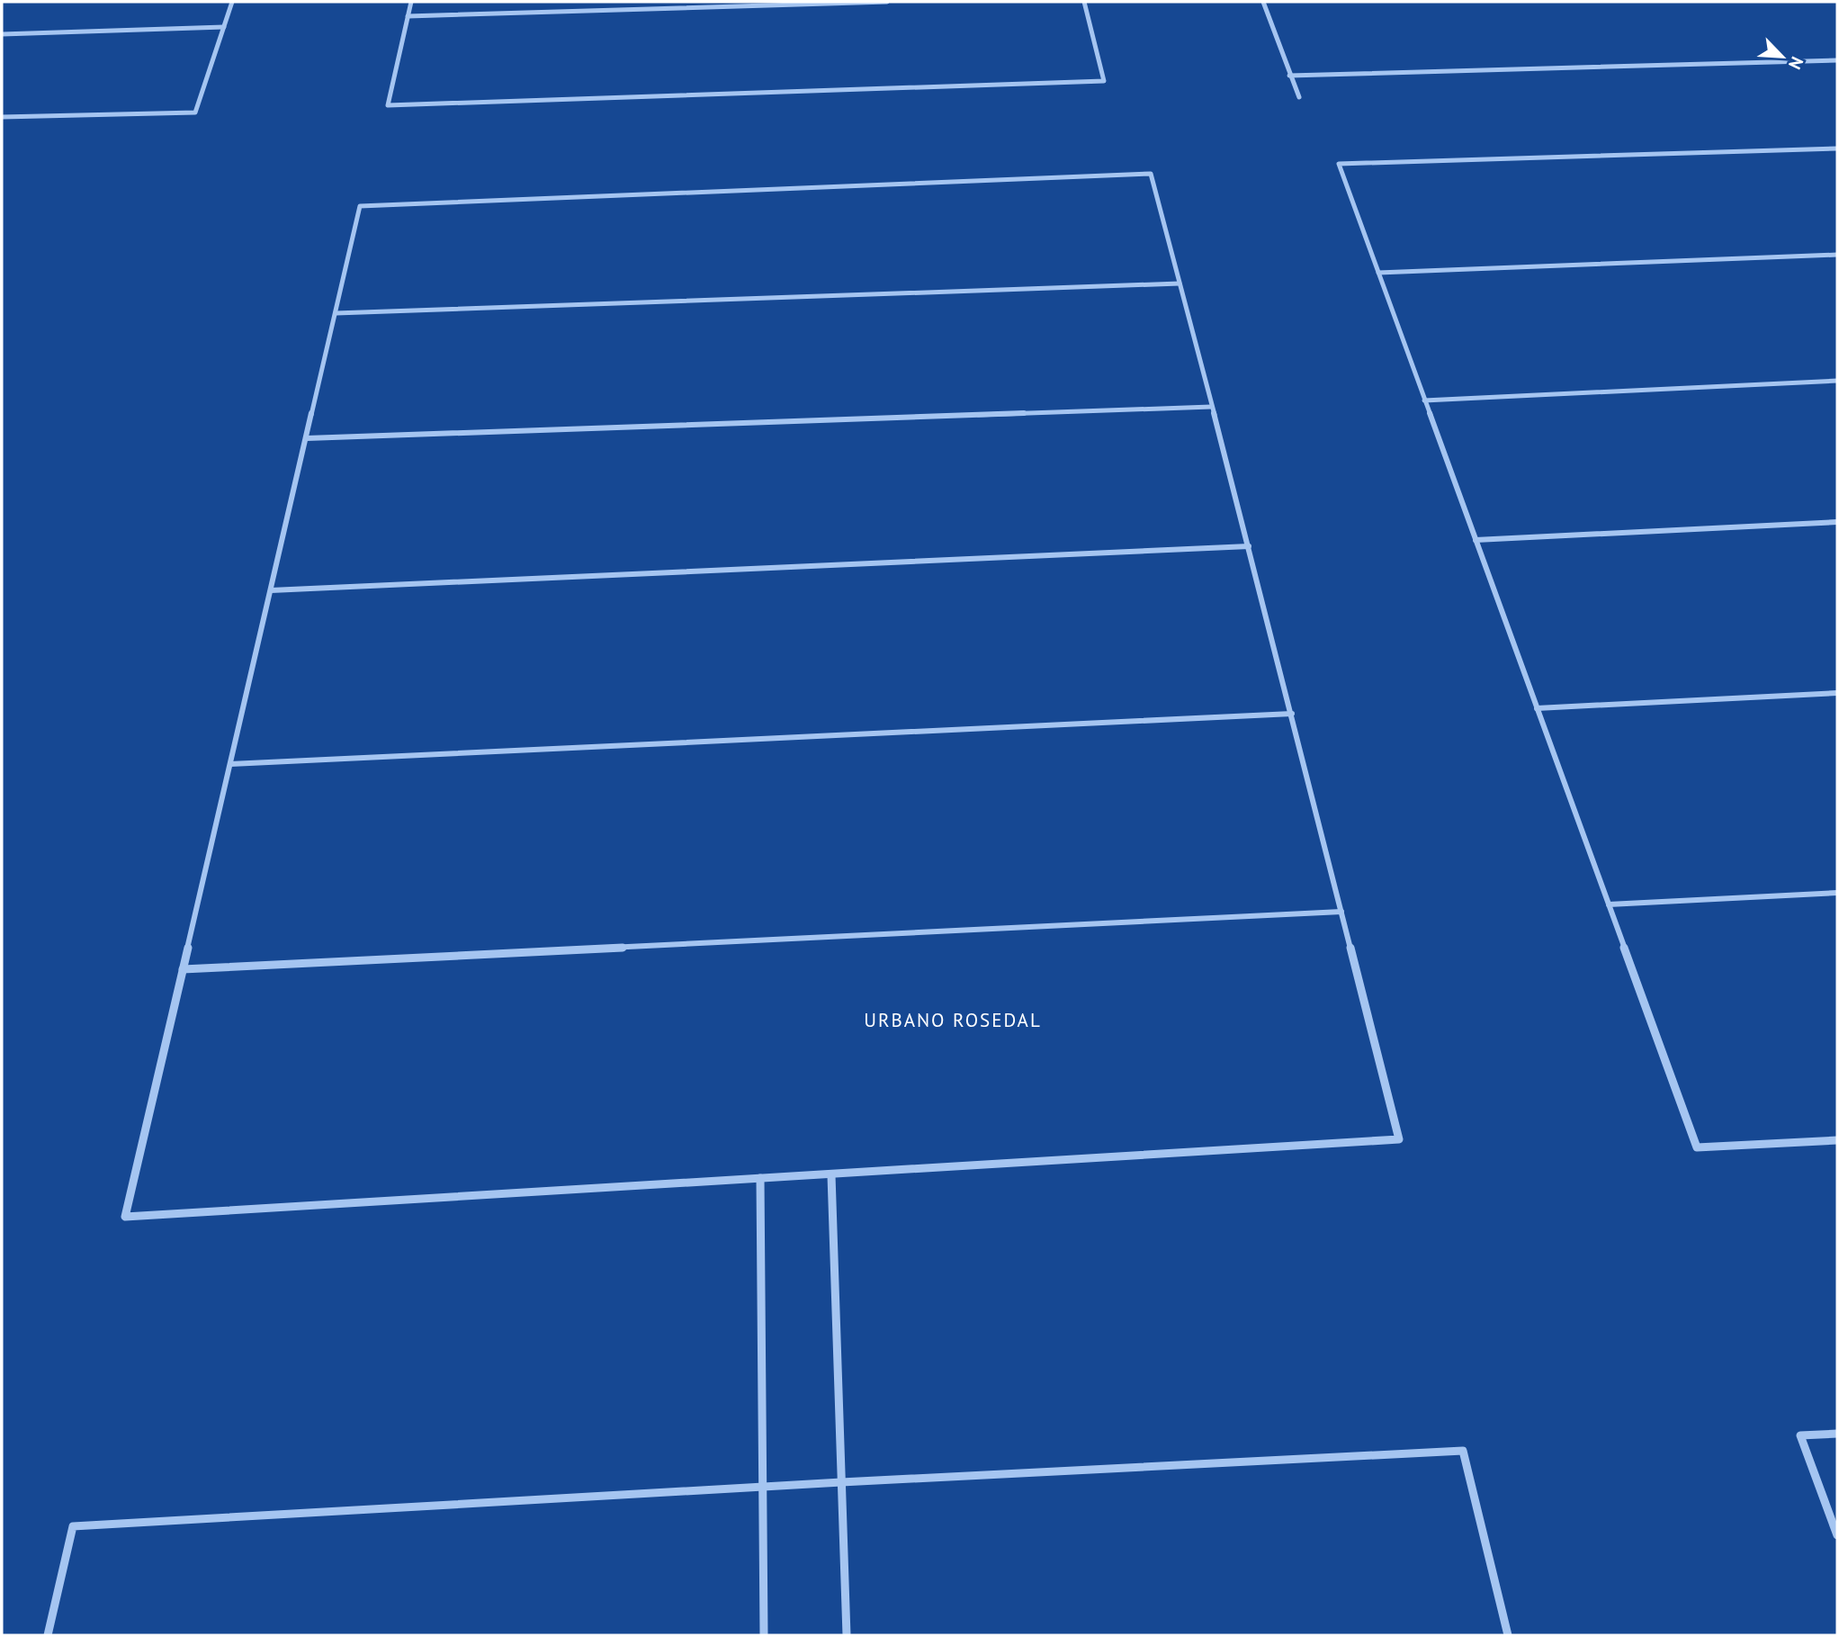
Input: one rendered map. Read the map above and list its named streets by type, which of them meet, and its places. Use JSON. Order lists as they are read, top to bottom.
{
  "districts": ["URBANO ROSEDAL"],
  "north": "bottom right"
}
